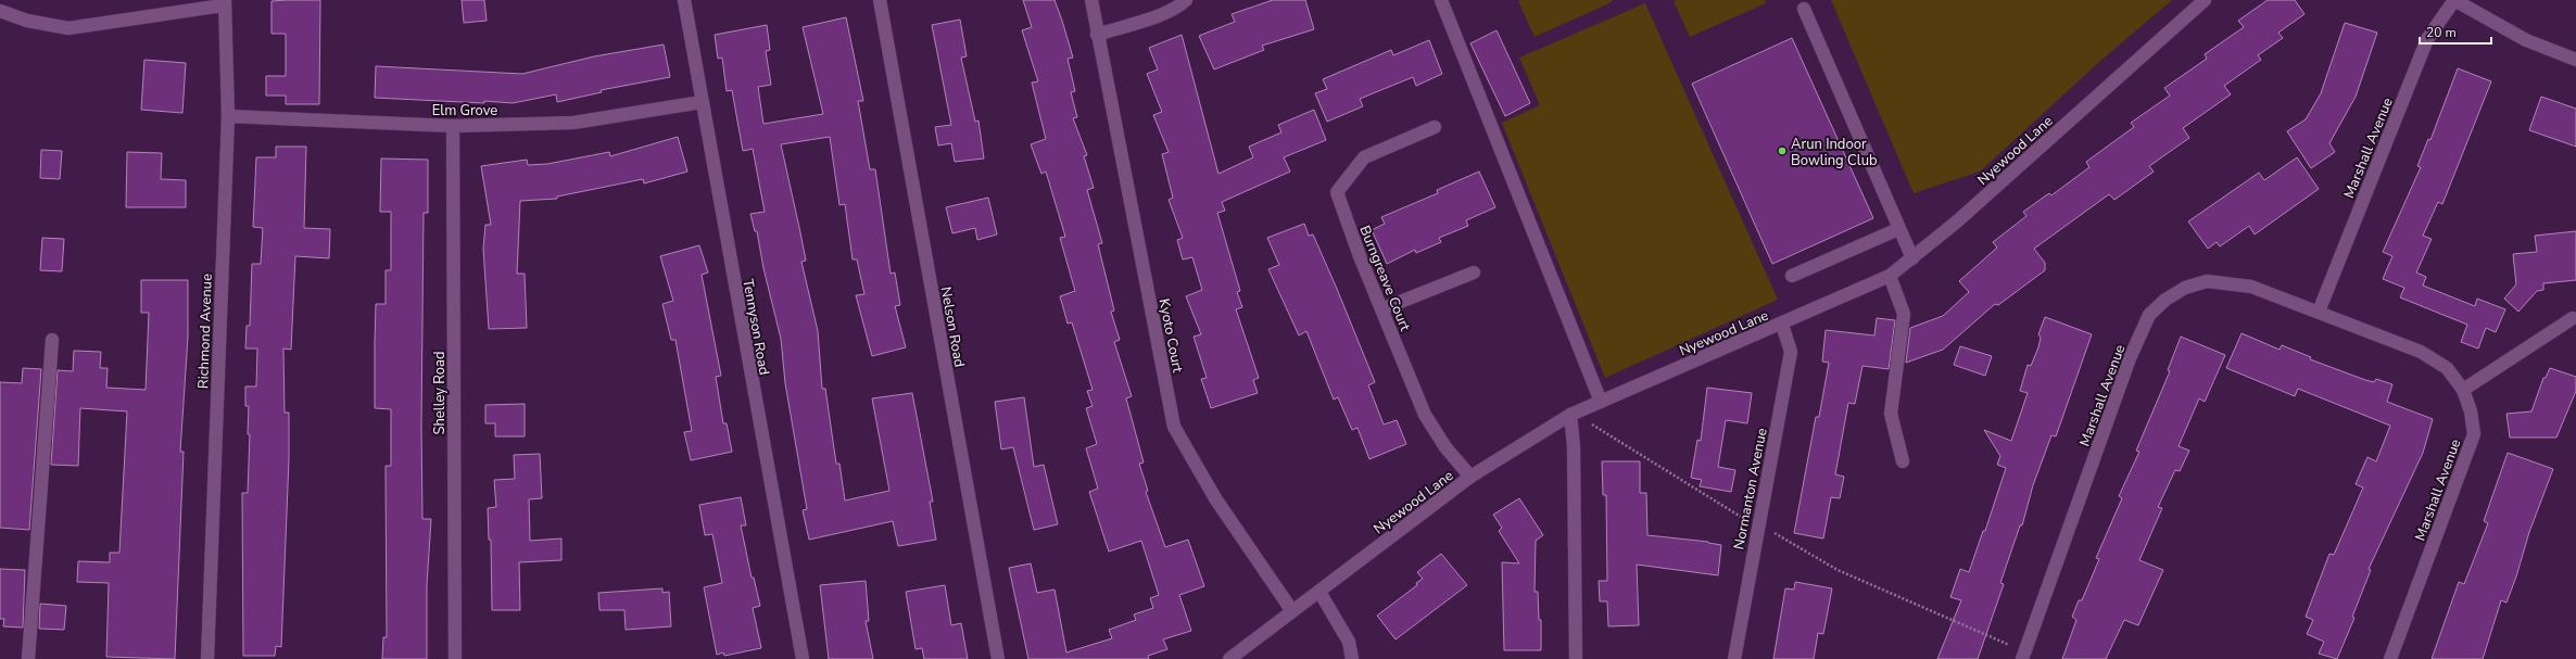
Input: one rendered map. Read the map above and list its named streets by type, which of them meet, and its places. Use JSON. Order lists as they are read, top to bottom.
{
  "streets": {
    "street": [
      "Elm Grove",
      "Marshall Avenue",
      "Nyewood Lane",
      "Burngreave Court",
      "Tennyson Road",
      "Nelson Road",
      "Richmond Avenue",
      "Kyoto Court",
      "Shelley Road",
      "Normanton Avenue"
    ]
  },
  "crossings": [
    ["Elm Grove", "Tennyson Road"],
    ["Elm Grove", "Richmond Avenue"],
    ["Elm Grove", "Shelley Road"],
    ["Nyewood Lane", "Burngreave Court"],
    ["Nyewood Lane", "Kyoto Court"],
    ["Nyewood Lane", "Normanton Avenue"]
  ],
  "places": ["Arun Indoor Bowling Club"],
  "scale_bar": "20 m"
}
